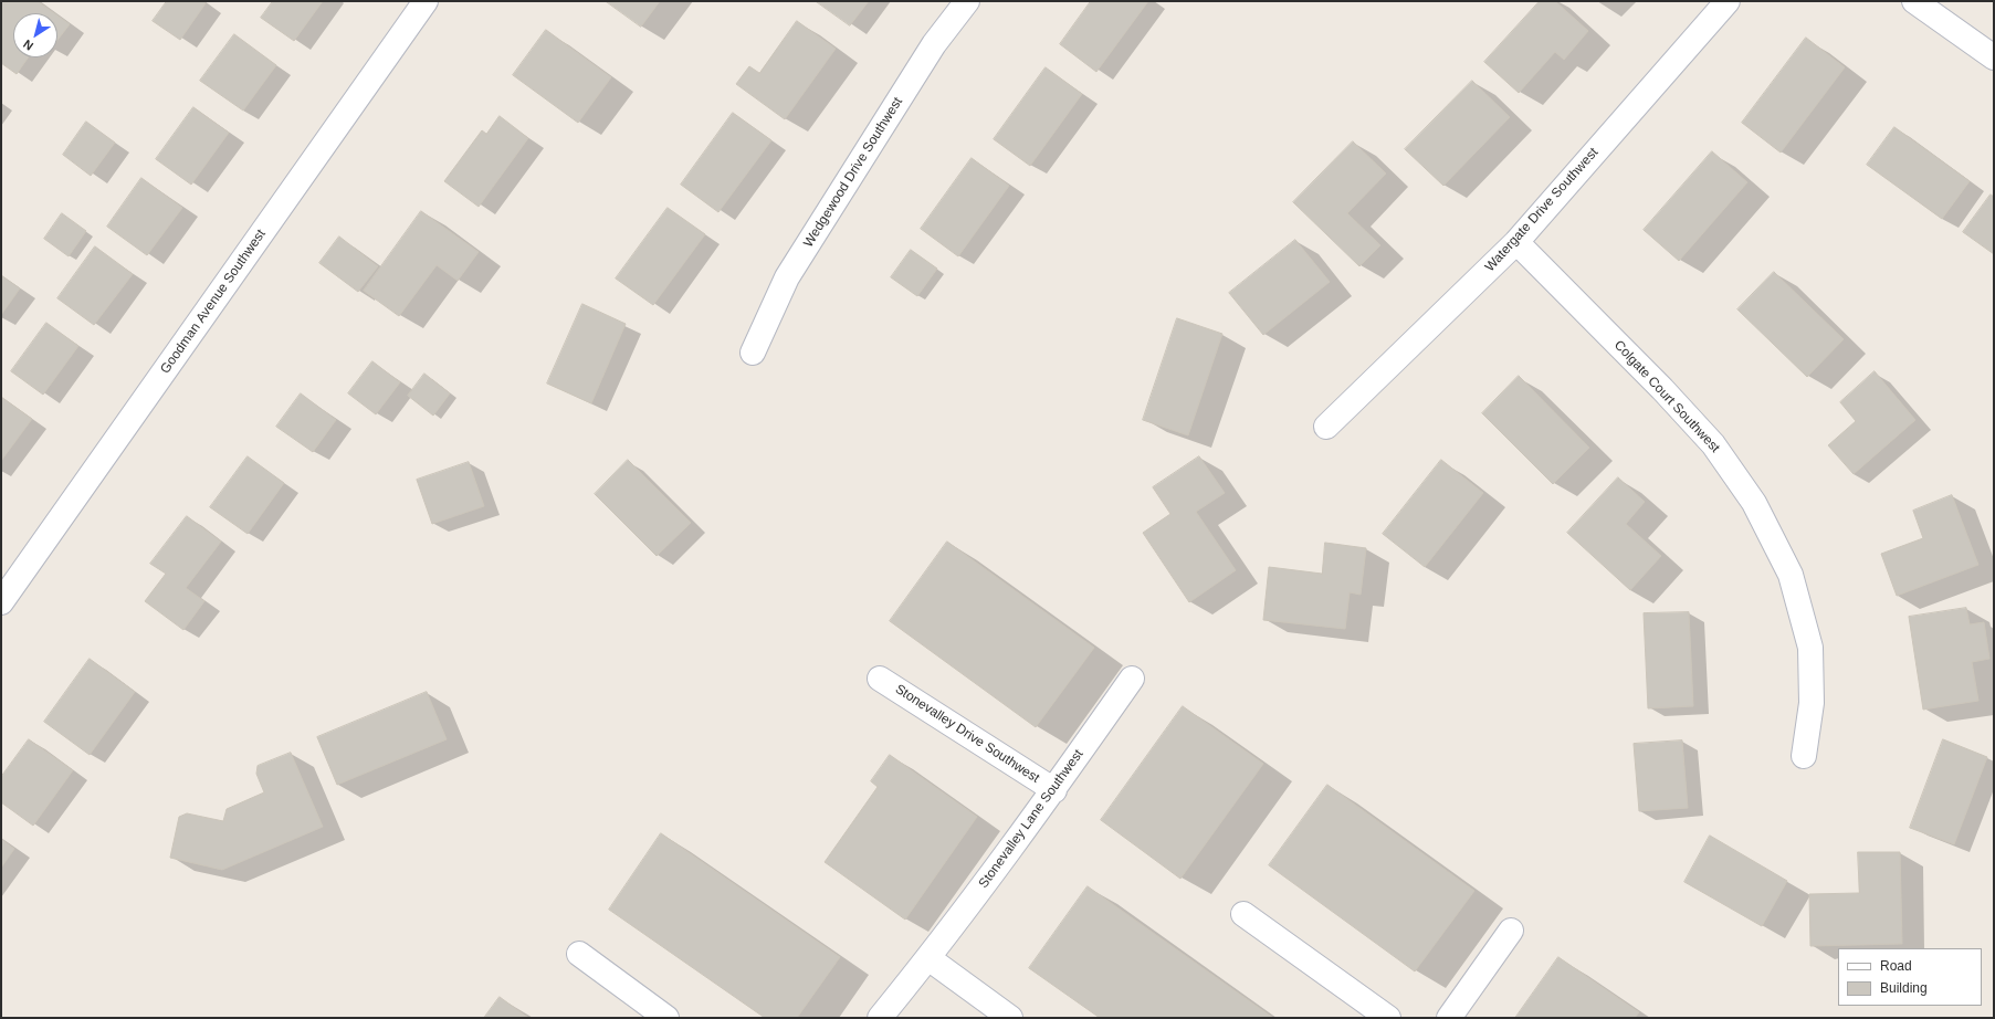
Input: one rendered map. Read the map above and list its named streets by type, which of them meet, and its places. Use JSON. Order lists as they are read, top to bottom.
{
  "streets": {
    "street": [
      "Wedgewood Drive Southwest",
      "Watergate Drive Southwest",
      "Goodman Avenue Southwest",
      "Colgate Court Southwest",
      "Stonevalley Drive Southwest",
      "Stonevalley Lane Southwest"
    ]
  },
  "crossings": [
    ["Watergate Drive Southwest", "Colgate Court Southwest"],
    ["Stonevalley Drive Southwest", "Stonevalley Lane Southwest"]
  ],
  "legend": ["Road", "Building"],
  "north": "bottom left"
}
